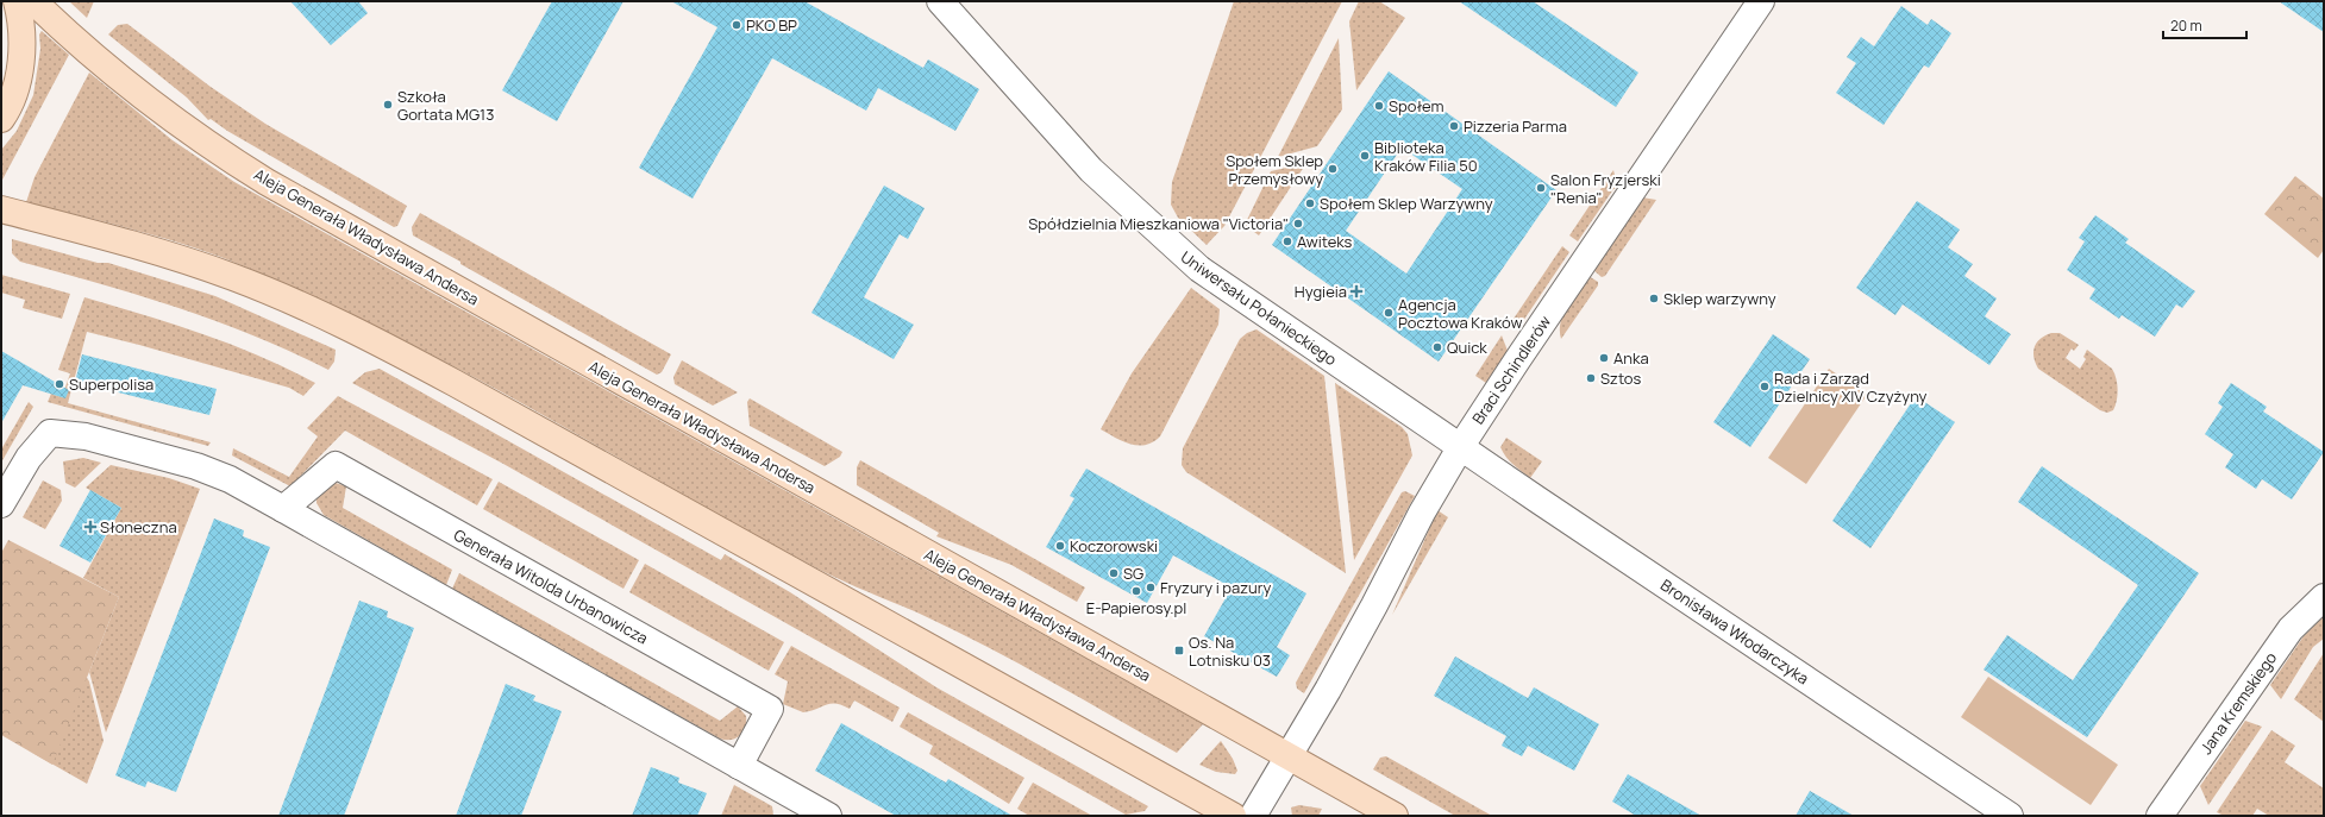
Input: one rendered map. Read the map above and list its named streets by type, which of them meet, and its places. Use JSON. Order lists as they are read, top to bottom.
{
  "streets": {
    "main road": ["Aleja Generała Władysława Andersa"],
    "street": [
      "Uniwersału Połanieckiego",
      "Braci Schindlerów",
      "Generała Witolda Urbanowicza",
      "Bronisława Włodarczyka",
      "Jana Kremskiego"
    ]
  },
  "crossings": [
    ["Aleja Generała Władysława Andersa", "Braci Schindlerów"],
    ["Uniwersału Połanieckiego", "Braci Schindlerów"],
    ["Uniwersału Połanieckiego", "Bronisława Włodarczyka"],
    ["Braci Schindlerów", "Bronisława Włodarczyka"]
  ],
  "places": {
    "other": [
      "PKO BP",
      "Szkoła Gortata MG13",
      "Społem",
      "Pizzeria Parma",
      "Biblioteka Kraków Filia 50",
      "Społem Sklep Przemysłowy",
      "Salon Fryzjerski \"Renia\"",
      "Społem Sklep Warzywny",
      "Spółdzielnia Mieszkaniowa \"Victoria\"",
      "Awiteks",
      "Sklep warzywny",
      "Agencja Pocztowa Kraków",
      "Quick",
      "Anka",
      "Sztos",
      "Superpolisa",
      "Rada i Zarząd Dzielnicy XIV Czyżyny",
      "Koczorowski",
      "SG",
      "Fryzury i pazury",
      "E-Papierosy.pl"
    ],
    "health": ["Hygieia", "Słoneczna"],
    "transit": ["Os. Na Lotnisku 03"]
  },
  "scale_bar": "20 m"
}
